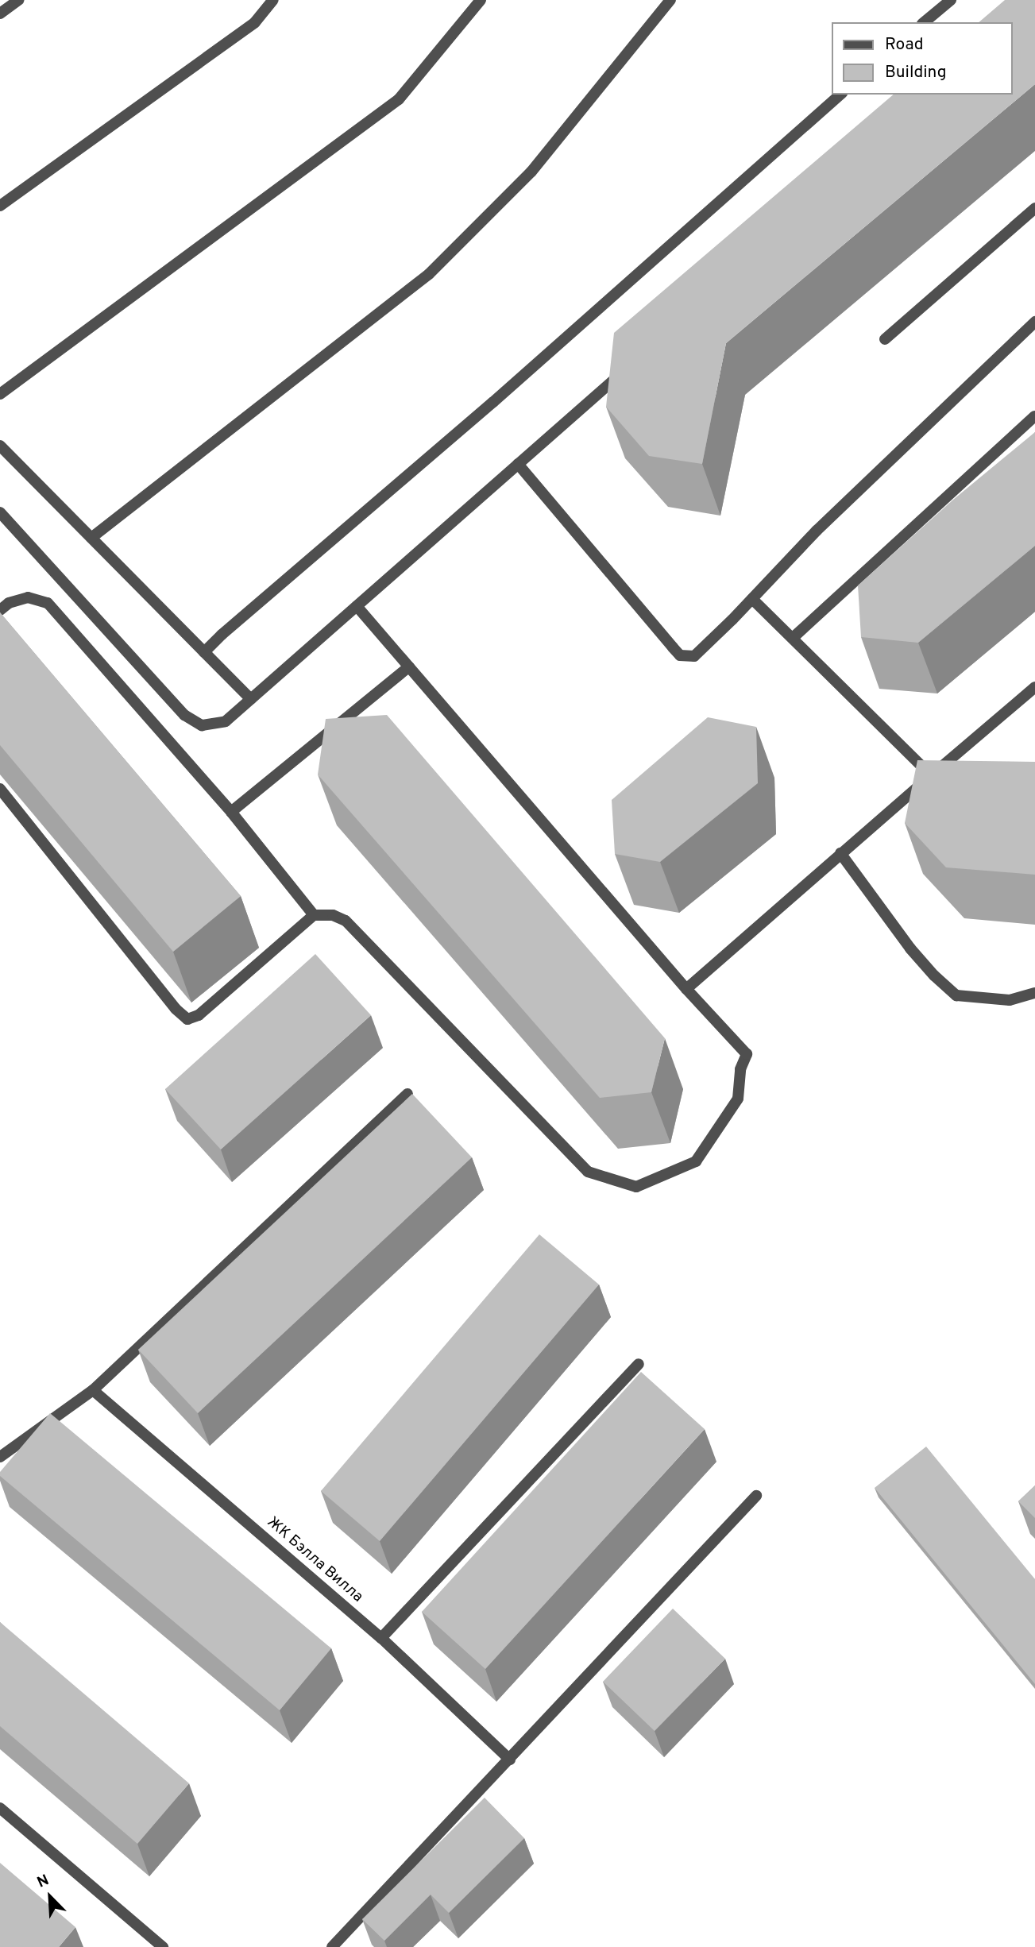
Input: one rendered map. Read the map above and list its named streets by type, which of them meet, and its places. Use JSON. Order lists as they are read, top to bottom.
{
  "streets": {
    "street": ["ЖК Бэлла Вилла"]
  },
  "legend": ["Road", "Building"],
  "north": "top left"
}
